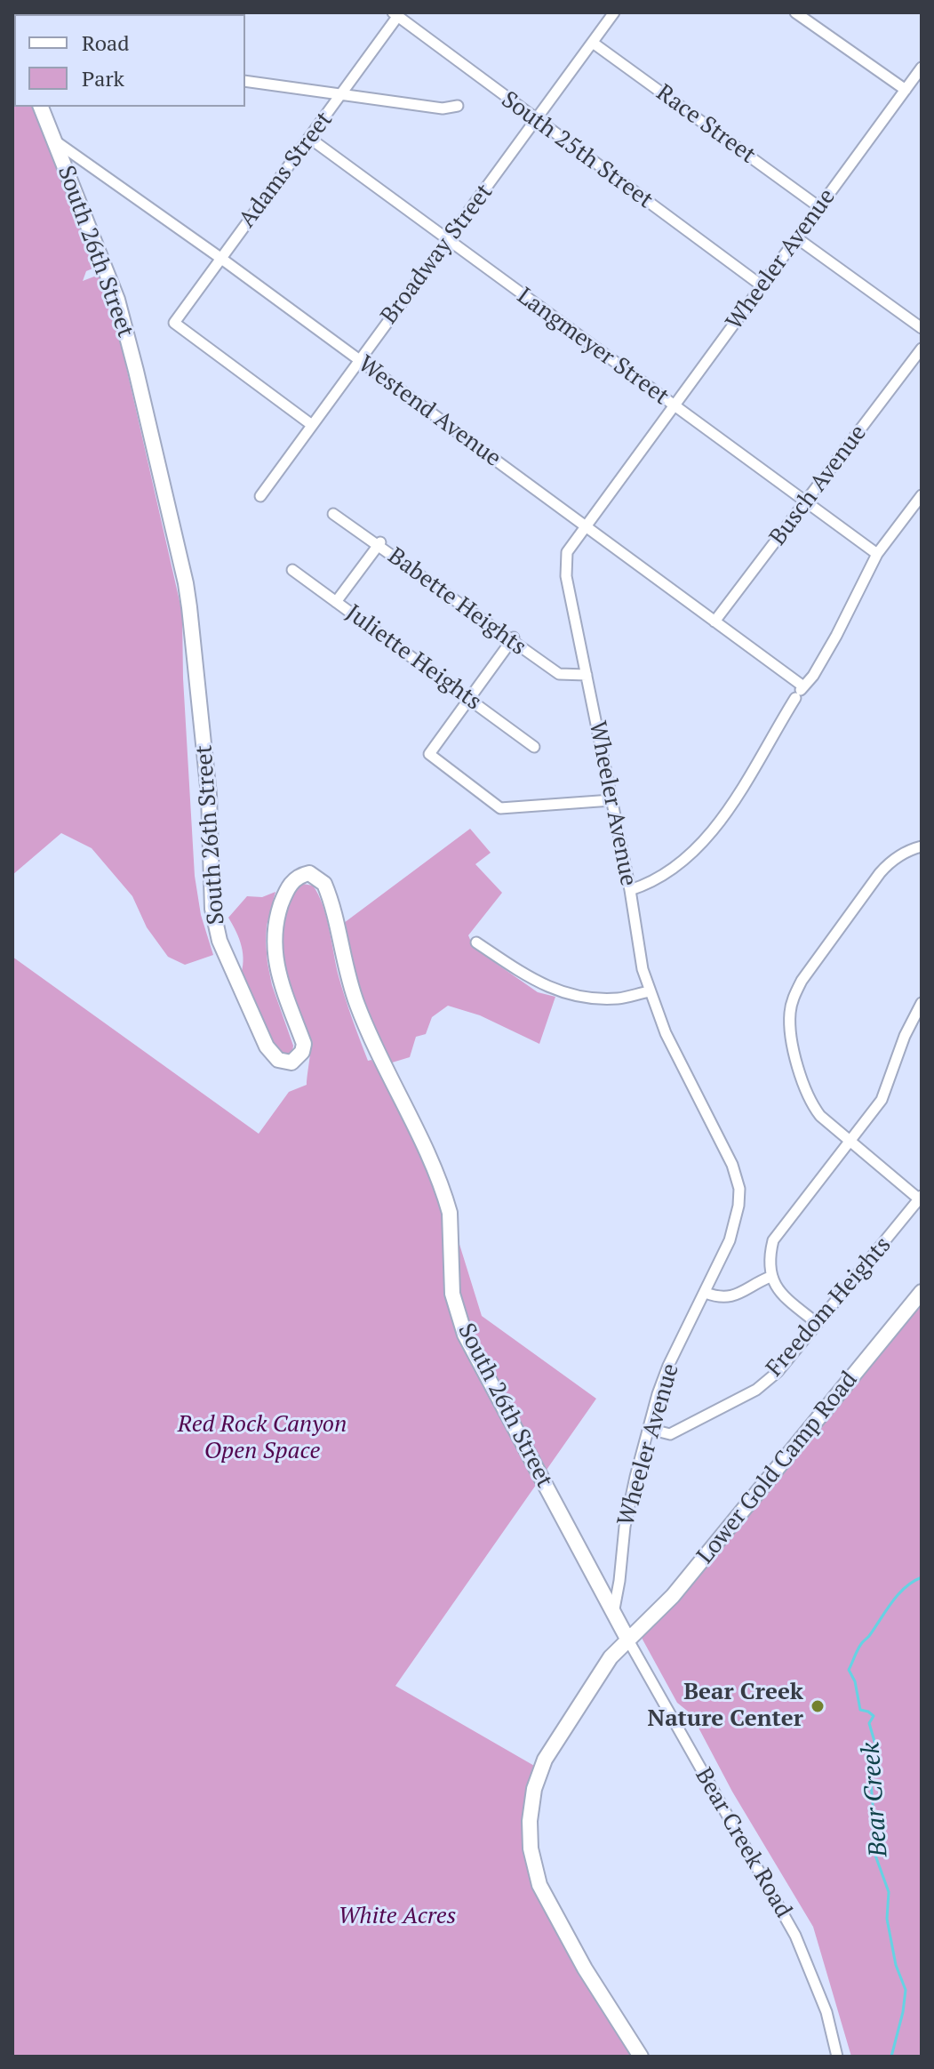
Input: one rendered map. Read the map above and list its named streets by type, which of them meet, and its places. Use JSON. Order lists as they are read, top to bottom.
{
  "streets": {
    "street": [
      "Race Street",
      "South 25th Street",
      "Adams Street",
      "South 26th Street",
      "Broadway Street",
      "Wheeler Avenue",
      "Langmeyer Street",
      "Westend Avenue",
      "Busch Avenue",
      "Babette Heights",
      "Juliette Heights",
      "Freedom Heights",
      "Lower Gold Camp Road",
      "Bear Creek Road"
    ]
  },
  "crossings": [
    ["Race Street", "Broadway Street"],
    ["Race Street", "Wheeler Avenue"],
    ["South 25th Street", "Adams Street"],
    ["South 25th Street", "Broadway Street"],
    ["South 25th Street", "Wheeler Avenue"],
    ["Adams Street", "Broadway Street"],
    ["Adams Street", "Langmeyer Street"],
    ["Adams Street", "Westend Avenue"],
    ["South 26th Street", "Wheeler Avenue"],
    ["South 26th Street", "Westend Avenue"],
    ["South 26th Street", "Lower Gold Camp Road"],
    ["South 26th Street", "Bear Creek Road"],
    ["Broadway Street", "Langmeyer Street"],
    ["Broadway Street", "Westend Avenue"],
    ["Wheeler Avenue", "Langmeyer Street"],
    ["Wheeler Avenue", "Westend Avenue"],
    ["Wheeler Avenue", "Babette Heights"],
    ["Wheeler Avenue", "Freedom Heights"],
    ["Langmeyer Street", "Busch Avenue"],
    ["Westend Avenue", "Busch Avenue"],
    ["Lower Gold Camp Road", "Bear Creek Road"]
  ],
  "water": ["Bear Creek"],
  "parks": ["Red Rock Canyon Open Space", "White Acres"],
  "places": ["Bear Creek Nature Center"],
  "legend": ["Road", "Park"]
}
